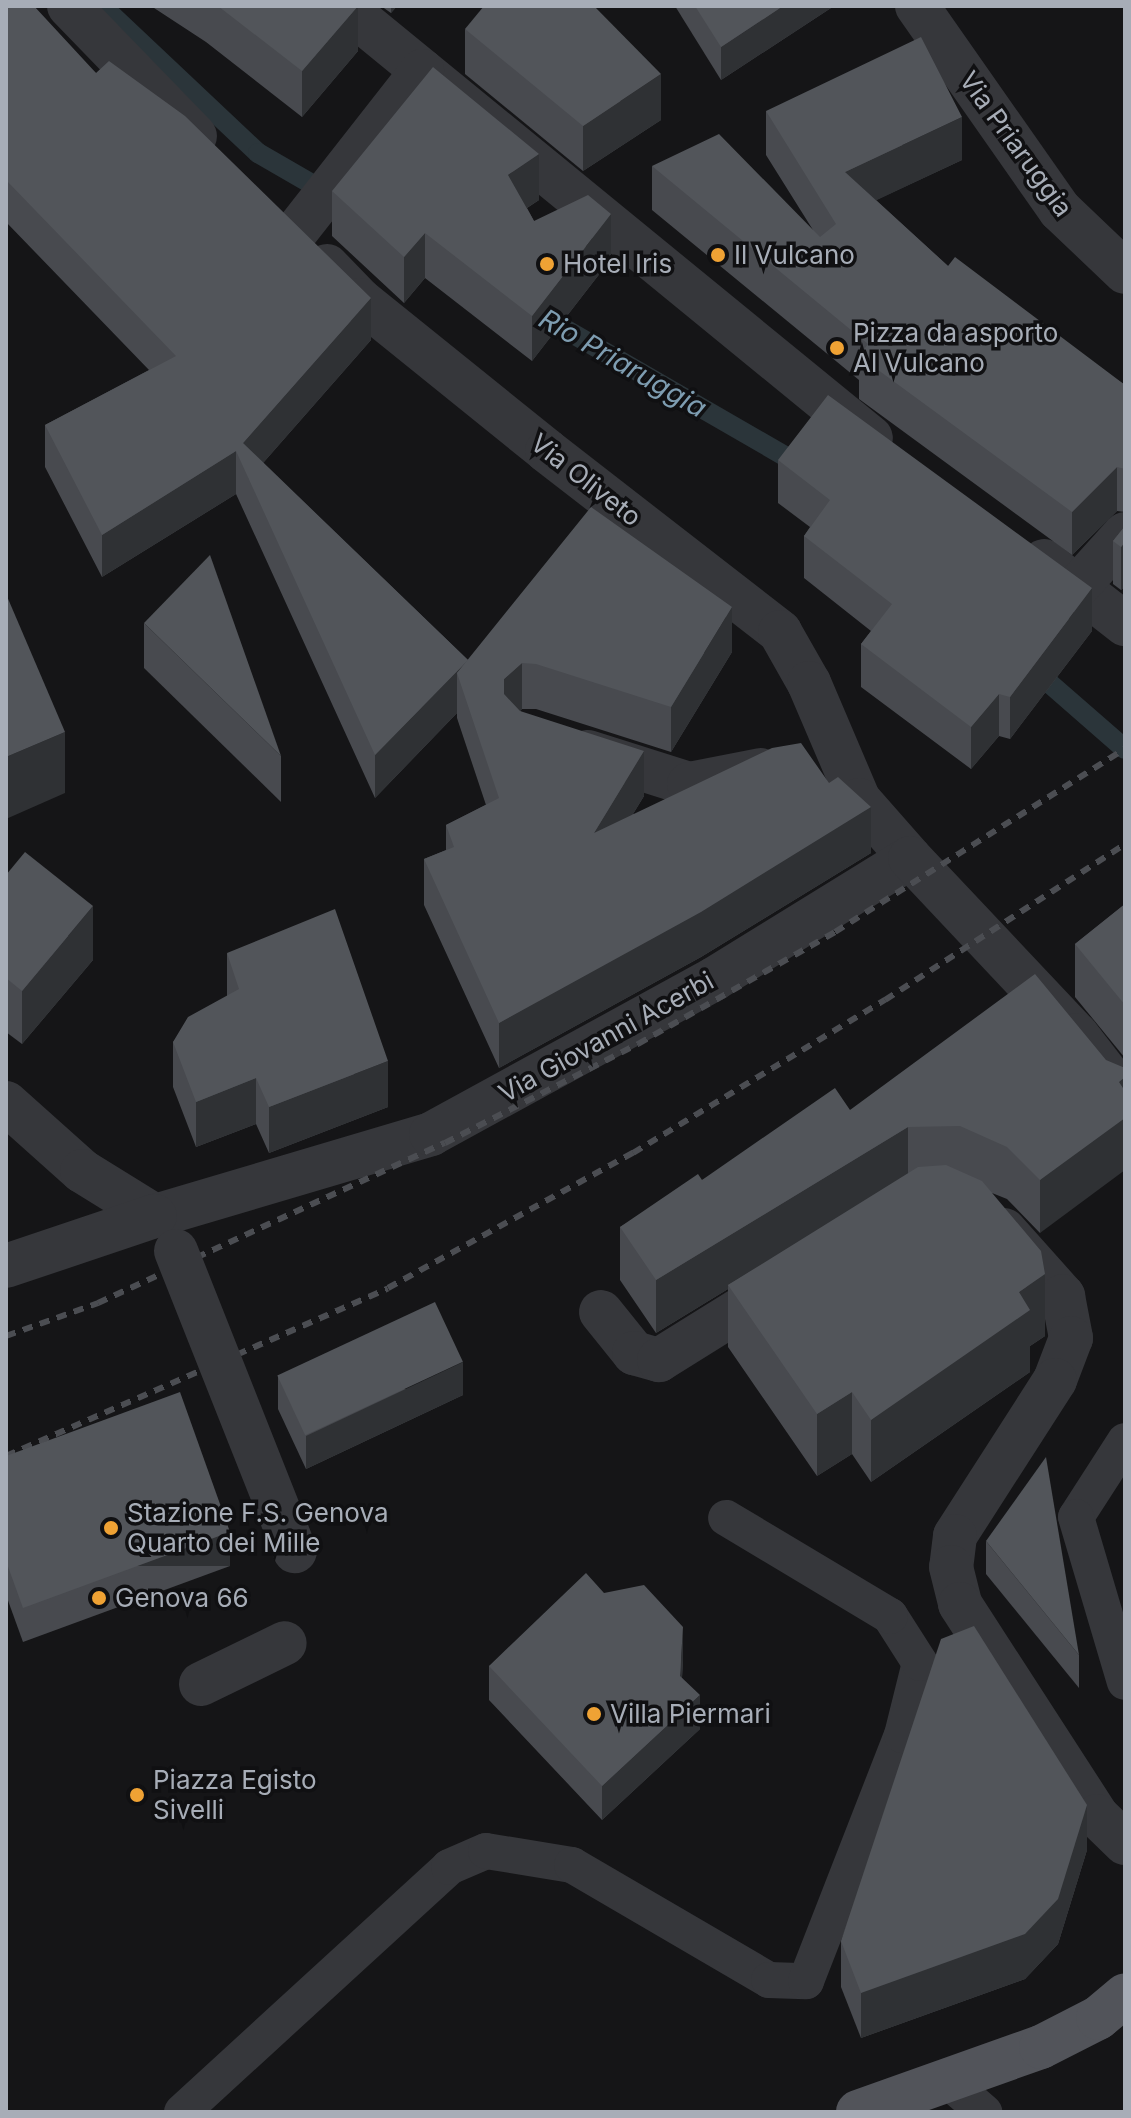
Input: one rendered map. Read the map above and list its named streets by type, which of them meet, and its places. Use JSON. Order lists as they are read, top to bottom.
{
  "streets": {
    "street": ["Via Priaruggia", "Via Oliveto", "Via Giovanni Acerbi"]
  },
  "crossings": [
    ["Via Oliveto", "Via Giovanni Acerbi"]
  ],
  "water": ["Rio Priaruggia"],
  "places": [
    "Il Vulcano",
    "Hotel Iris",
    "Pizza da asporto Al Vulcano",
    "Stazione F.S. Genova Quarto dei Mille",
    "Genova 66",
    "Villa Piermari",
    "Piazza Egisto Sivelli"
  ]
}
